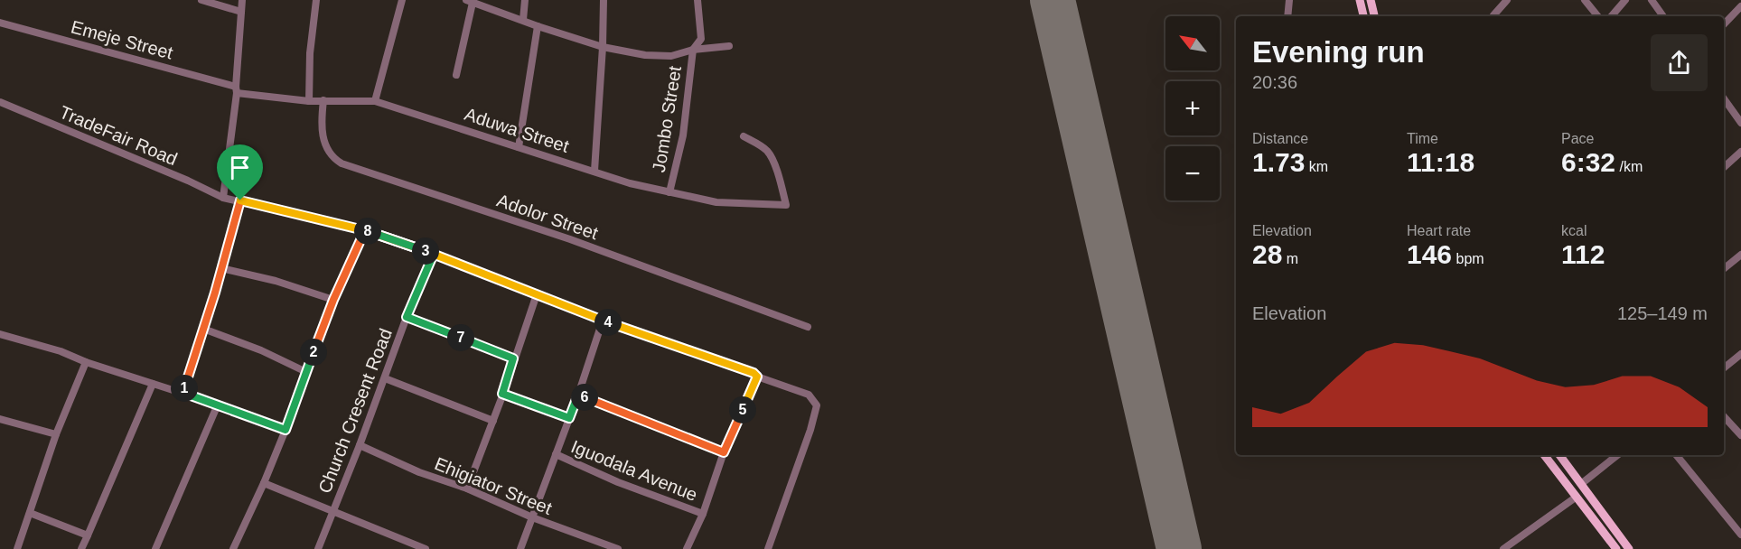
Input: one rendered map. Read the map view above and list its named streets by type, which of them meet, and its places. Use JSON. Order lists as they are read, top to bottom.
{
  "streets": {
    "street": [
      "Emeje Street",
      "Jombo Street",
      "Aduwa Street",
      "TradeFair Road",
      "Adolor Street",
      "Church Cresent Road",
      "Iguodala Avenue",
      "Ehigiator Street"
    ]
  },
  "crossings": [
    ["Emeje Street", "Aduwa Street"],
    ["Jombo Street", "Aduwa Street"],
    ["Aduwa Street", "Adolor Street"],
    ["TradeFair Road", "Church Cresent Road"],
    ["Church Cresent Road", "Ehigiator Street"]
  ],
  "north": "top left",
  "page": {
    "map_buttons": ["+", "−"],
    "heading": ["Evening run", "20:36"],
    "stats": [
      ["Distance", "1.73 km"],
      ["Time", "11:18"],
      ["Pace", "6:32 /km"],
      ["Elevation", "28 m"],
      ["Heart rate", "146 bpm"],
      ["kcal", "112"]
    ],
    "pins": [
      "8",
      "3",
      "4",
      "7",
      "2",
      "1",
      "6",
      "5"
    ],
    "chart": ["Elevation", "125–149 m"]
  }
}
